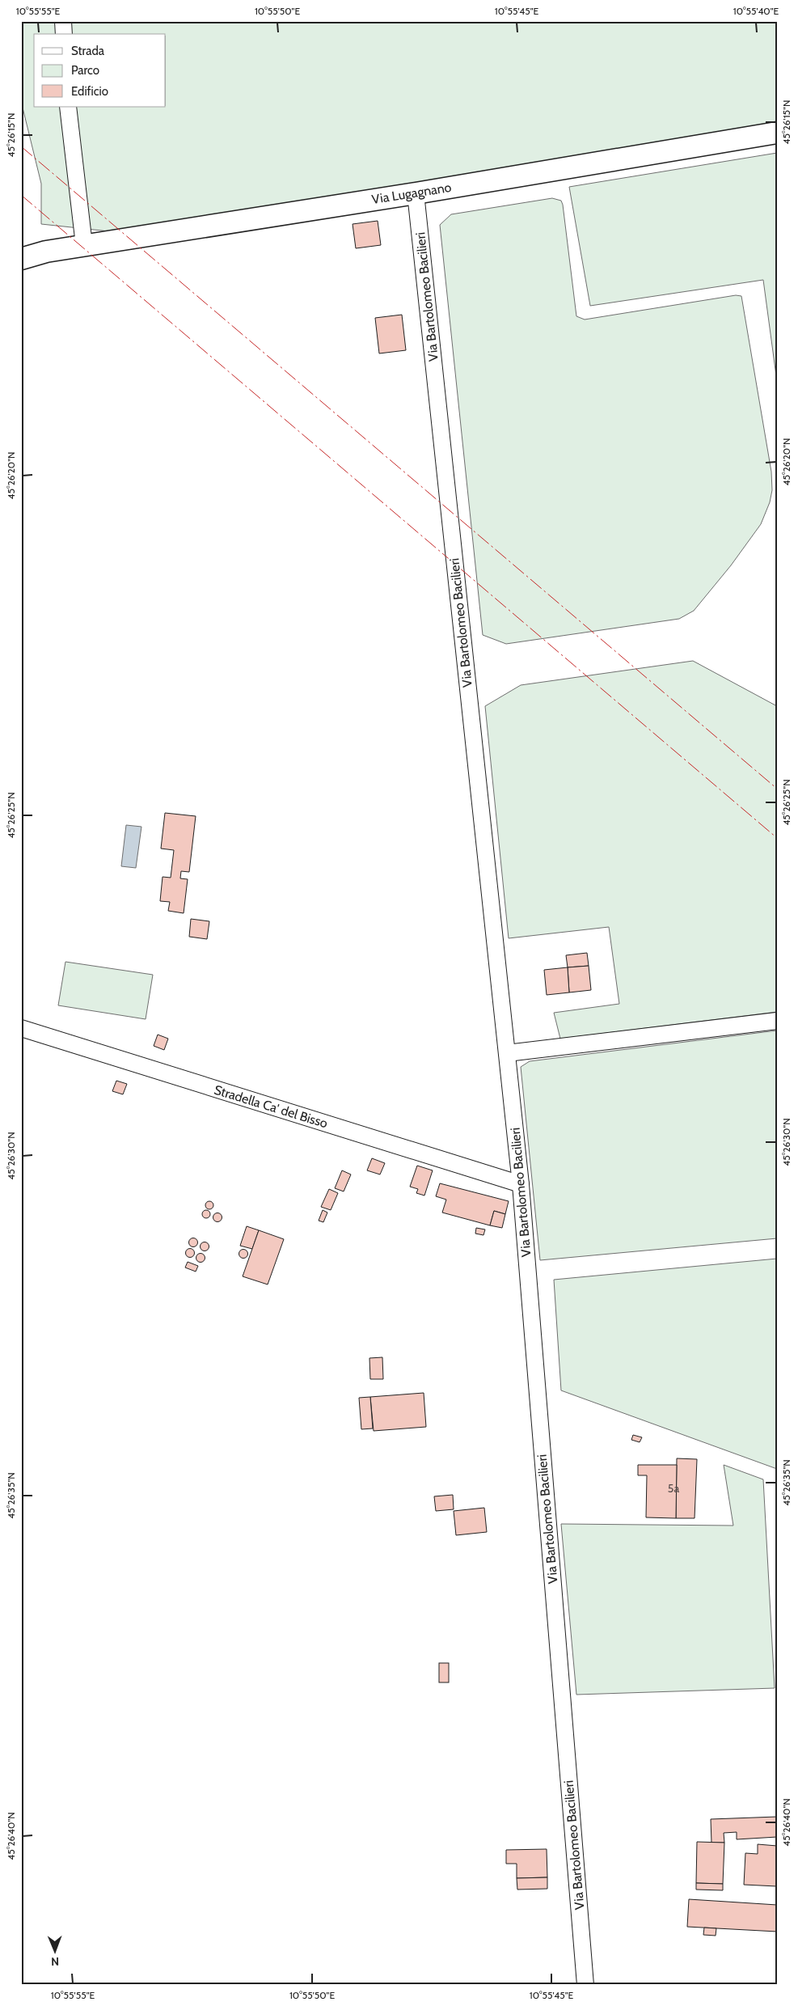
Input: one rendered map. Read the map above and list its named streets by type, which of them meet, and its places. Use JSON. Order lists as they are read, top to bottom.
{
  "streets": {
    "main road": ["Via Lugagnano"],
    "street": ["Via Bartolomeo Bacilieri", "Stradella Ca' del Bisso"]
  },
  "crossings": [
    ["Via Lugagnano", "Via Bartolomeo Bacilieri"],
    ["Via Bartolomeo Bacilieri", "Stradella Ca' del Bisso"]
  ],
  "house_numbers": ["5a"],
  "legend": ["Strada", "Parco", "Edificio"],
  "north": "bottom",
  "coordinates": [
    "10°55'55\"E",
    "10°55'50\"E",
    "10°55'45\"E",
    "10°55'40\"E",
    "45°26'15\"N",
    "45°26'20\"N",
    "45°26'25\"N",
    "45°26'30\"N",
    "45°26'35\"N",
    "45°26'40\"N"
  ]
}
